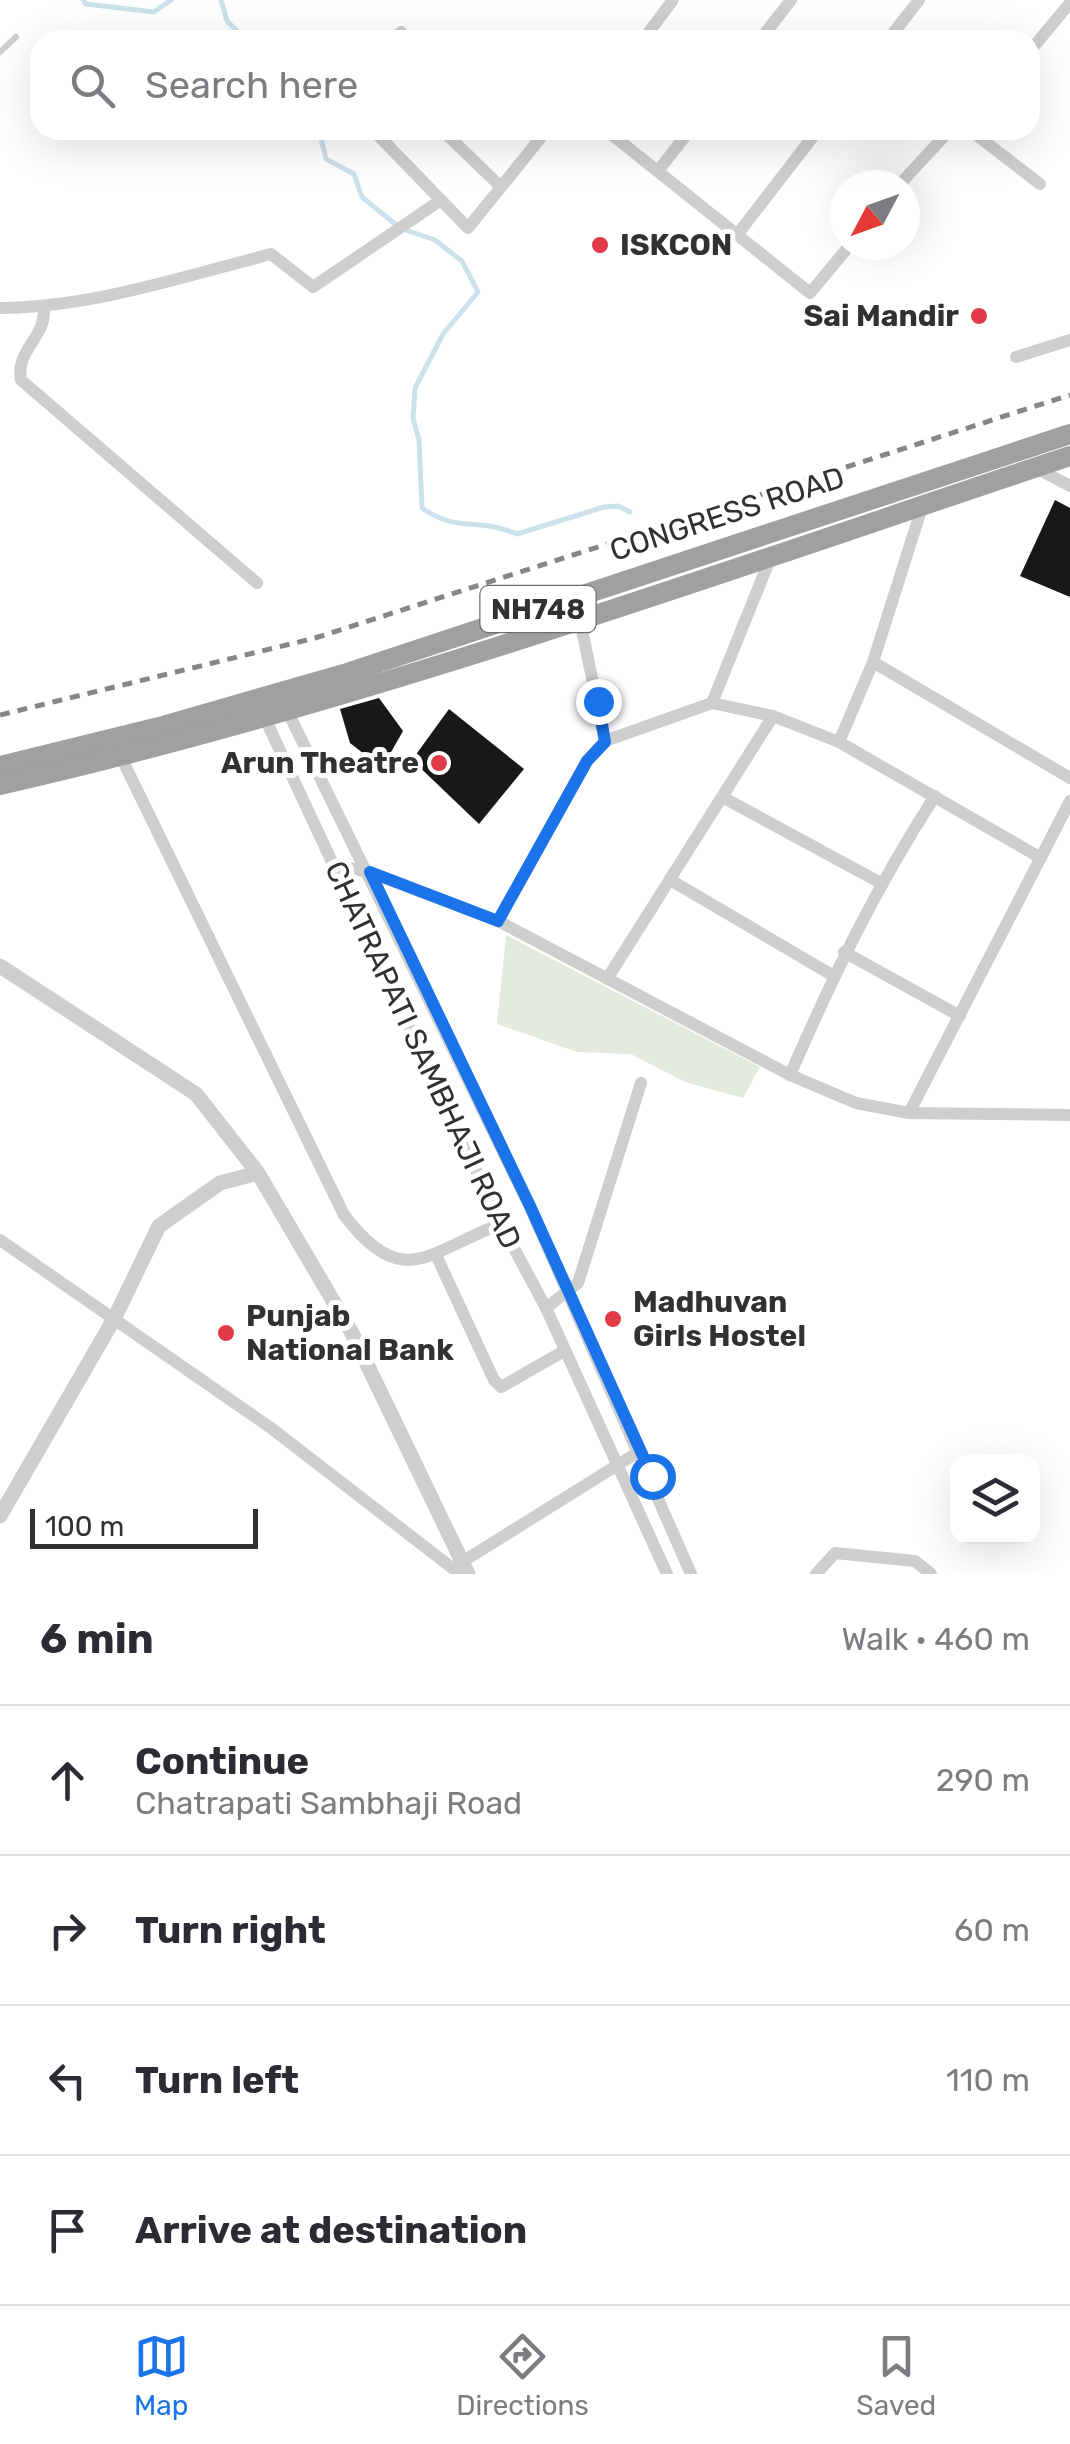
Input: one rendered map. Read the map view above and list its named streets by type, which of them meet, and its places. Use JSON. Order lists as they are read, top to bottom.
{
  "streets": {
    "highway": ["CONGRESS ROAD", "NH748"],
    "street": ["CHATRAPATI SAMBHAJI ROAD"]
  },
  "crossings": [
    ["CONGRESS ROAD", "CHATRAPATI SAMBHAJI ROAD"]
  ],
  "places": [
    "ISKCON",
    "Sai Mandir",
    "Arun Theatre",
    "Madhuvan Girls Hostel",
    "Punjab National Bank"
  ],
  "scale_bar": "100 m",
  "north": "bottom left",
  "page": {
    "search": "Search here",
    "scale": "100 m",
    "heading": ["6 min", "Walk · 460 m"],
    "list": [
      ["Continue", "Chatrapati Sambhaji Road", "290 m"],
      ["Turn right", "60 m"],
      ["Turn left", "110 m"],
      "Arrive at destination"
    ],
    "nav": ["Map", "Directions", "Saved"]
  }
}
